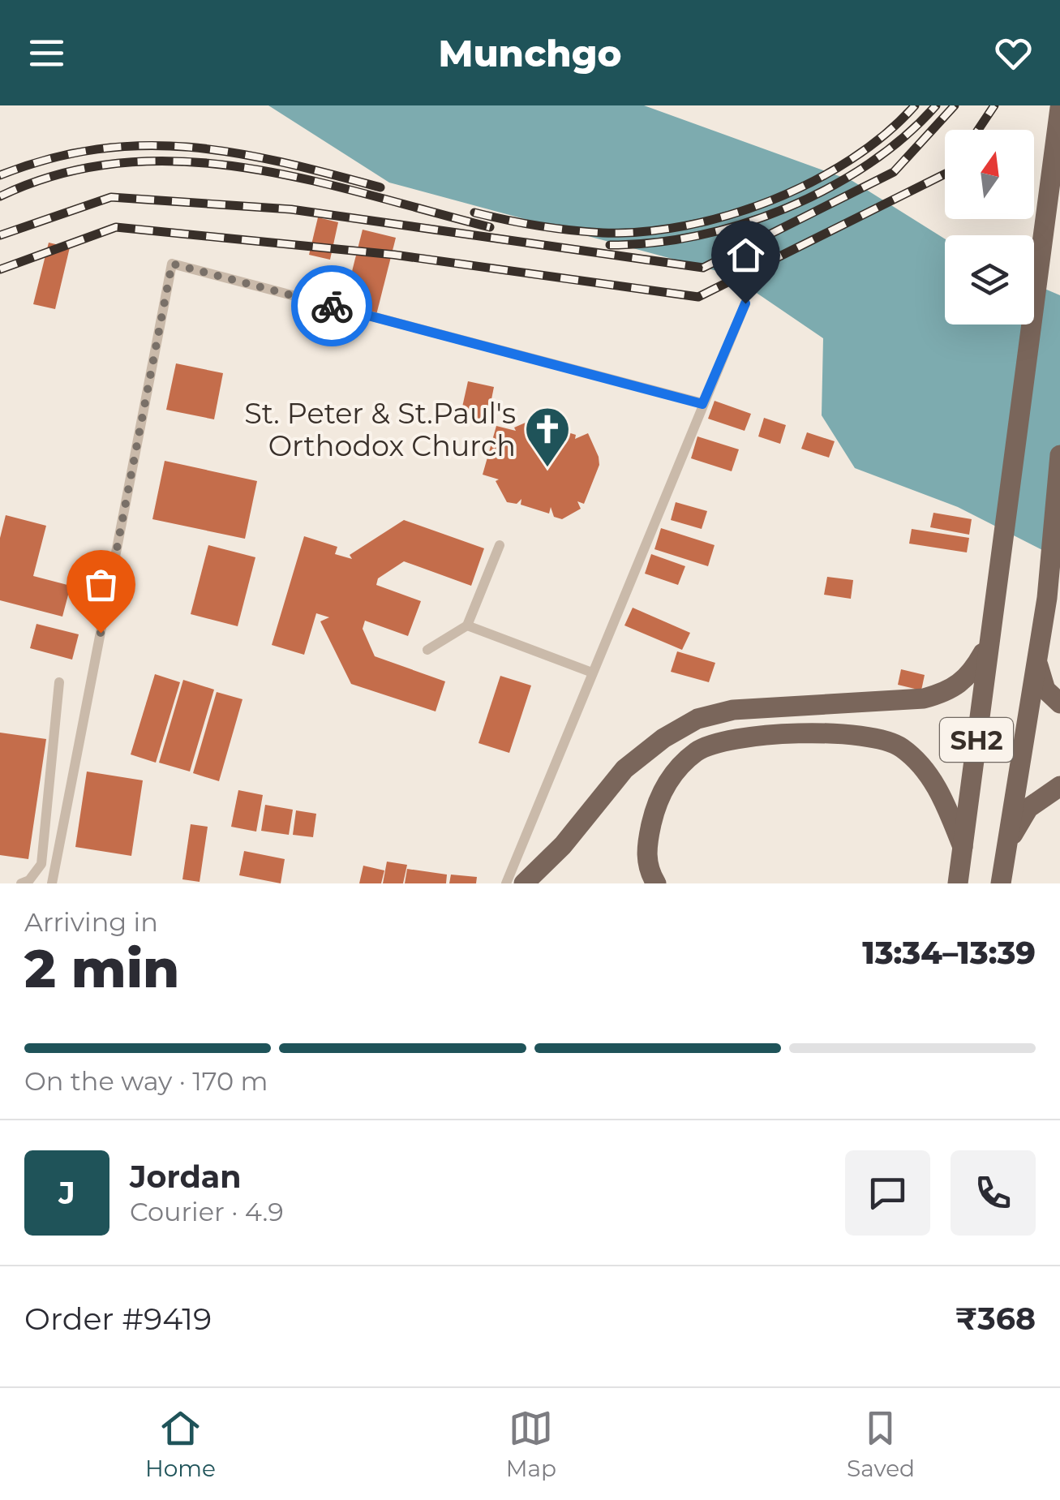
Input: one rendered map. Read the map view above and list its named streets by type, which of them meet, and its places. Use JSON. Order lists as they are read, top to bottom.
{
  "streets": {
    "main road": ["SH2"]
  },
  "places": {
    "church": ["St. Peter & St.Paul's Orthodox Church"]
  },
  "north": "top",
  "page": {
    "header": "Munchgo",
    "heading": ["2 min", "Arriving in", "13:34–13:39"],
    "panel": [
      "Jordan",
      "Courier · 4.9",
      "Order #9419",
      "₹368"
    ],
    "bar": "On the way · 170 m",
    "round": "J",
    "tabs": ["Home", "Map", "Saved"]
  }
}
